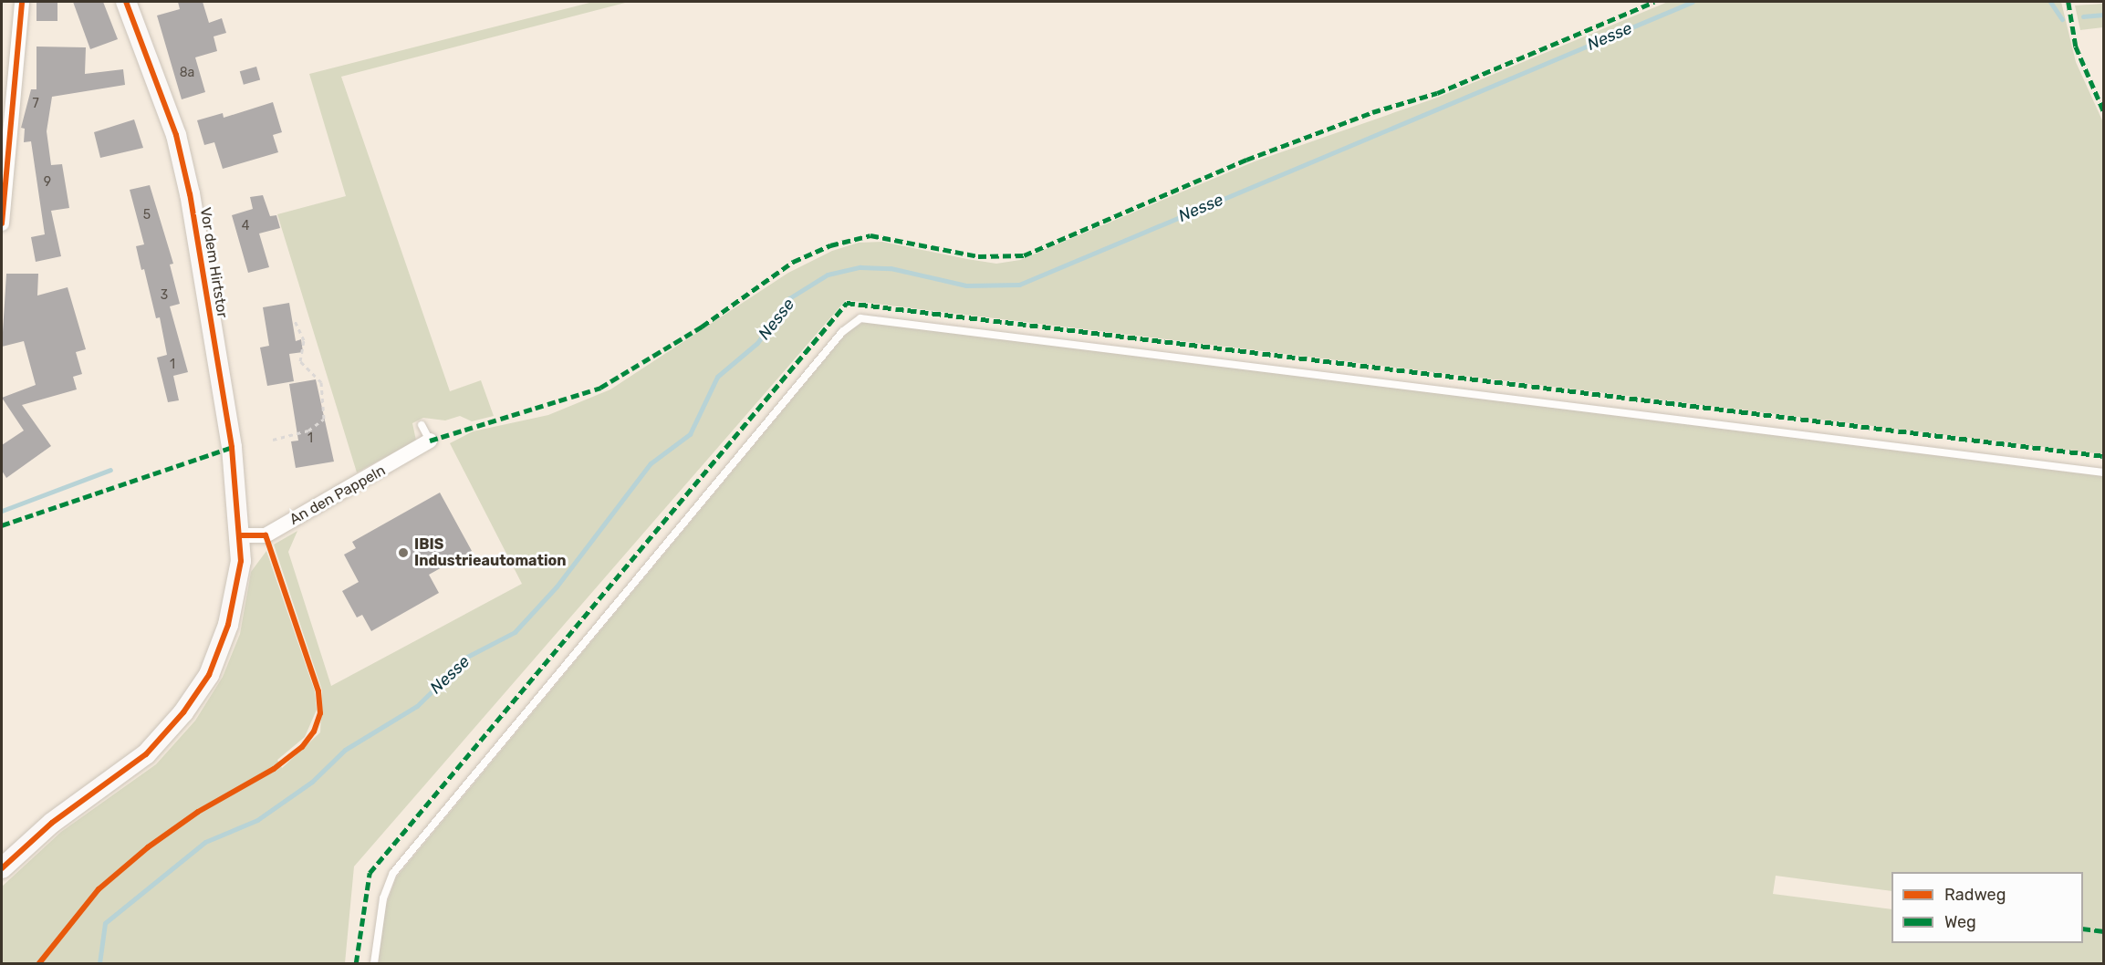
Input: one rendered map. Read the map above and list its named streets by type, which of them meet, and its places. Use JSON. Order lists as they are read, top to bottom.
{
  "streets": {
    "street": ["Vor dem Hirtstor", "An den Pappeln"]
  },
  "crossings": [
    ["Vor dem Hirtstor", "An den Pappeln"]
  ],
  "water": ["Nesse"],
  "places": ["IBIS Industrieautomation"],
  "house_numbers": [
    "8a",
    "7",
    "9",
    "5",
    "4",
    "3",
    "1",
    "1"
  ],
  "legend": ["Radweg", "Weg"]
}
